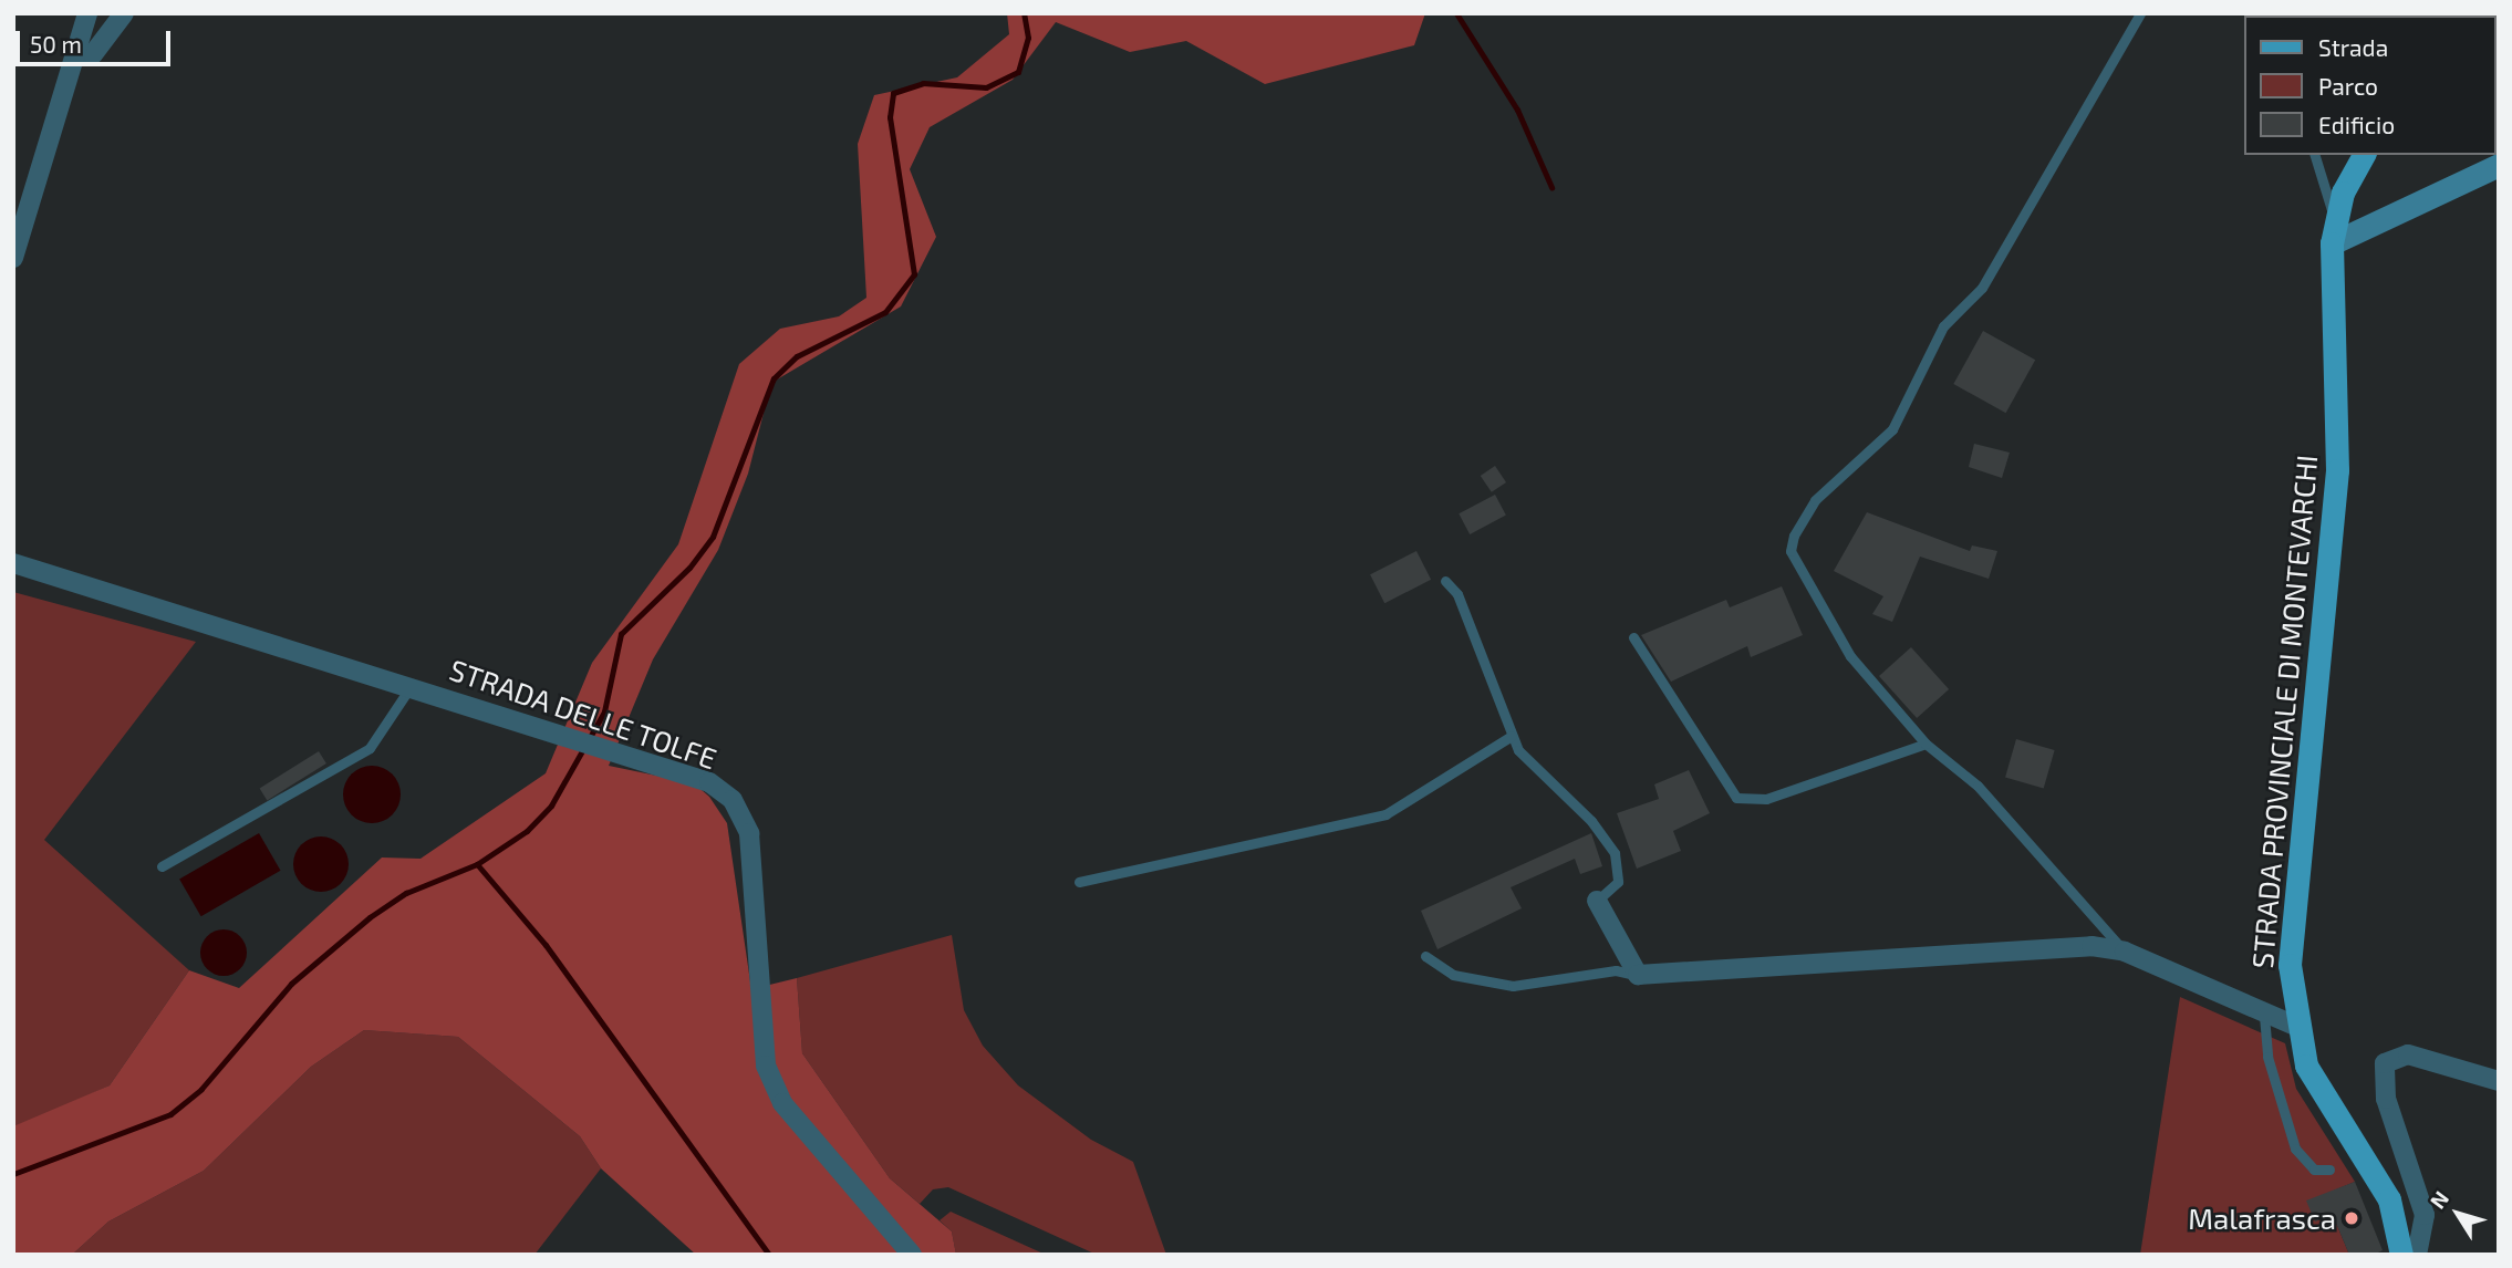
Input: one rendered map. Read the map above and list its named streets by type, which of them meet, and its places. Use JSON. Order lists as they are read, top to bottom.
{
  "streets": {
    "main road": ["STRADA PROVINCIALE DI MONTEVARCHI"],
    "street": ["STRADA DELLE TOLFE"]
  },
  "places": ["Malafrasca"],
  "legend": ["Strada", "Parco", "Edificio"],
  "scale_bar": "50 m",
  "north": "top left"
}
